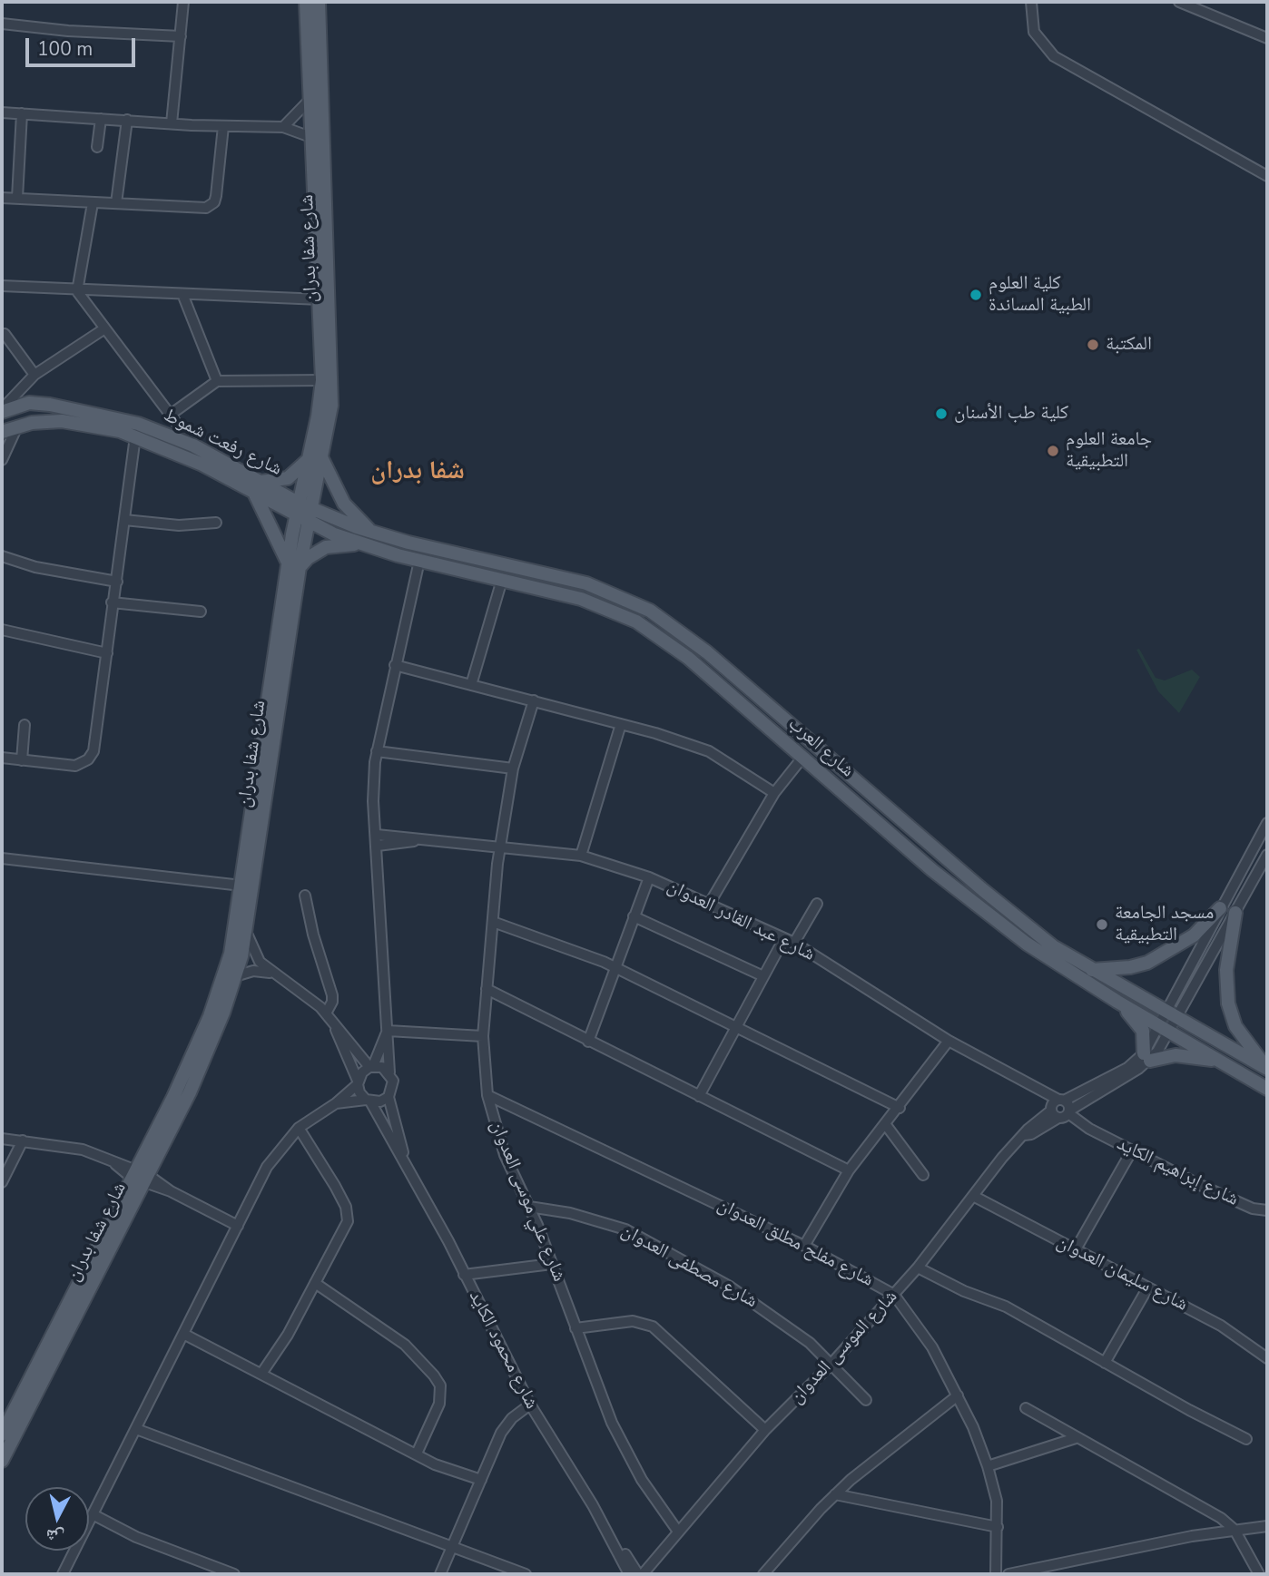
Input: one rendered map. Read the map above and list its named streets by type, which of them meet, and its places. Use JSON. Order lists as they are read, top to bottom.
{
  "streets": {
    "main road": ["شارع شفا بدران", "شارع رفعت شموط", "شارع العرب"],
    "street": [
      "شارع عبد القادر العدوان",
      "شارع إبراهيم الكايد",
      "شارع علي موسى العدوان",
      "شارع مفلح مطلق العدوان",
      "شارع مصطفى العدوان",
      "شارع سليمان العدوان",
      "شارع الموسى العدوان",
      "شارع محمود الكايد"
    ]
  },
  "crossings": [
    ["شارع شفا بدران", "شارع رفعت شموط"],
    ["شارع شفا بدران", "شارع العرب"],
    ["شارع رفعت شموط", "شارع العرب"],
    ["شارع العرب", "شارع الموسى العدوان"],
    ["شارع عبد القادر العدوان", "شارع إبراهيم الكايد"],
    ["شارع عبد القادر العدوان", "شارع علي موسى العدوان"],
    ["شارع عبد القادر العدوان", "شارع الموسى العدوان"],
    ["شارع إبراهيم الكايد", "شارع الموسى العدوان"],
    ["شارع علي موسى العدوان", "شارع مفلح مطلق العدوان"],
    ["شارع علي موسى العدوان", "شارع مصطفى العدوان"],
    ["شارع علي موسى العدوان", "شارع الموسى العدوان"],
    ["شارع مفلح مطلق العدوان", "شارع الموسى العدوان"],
    ["شارع مصطفى العدوان", "شارع الموسى العدوان"],
    ["شارع سليمان العدوان", "شارع الموسى العدوان"],
    ["شارع الموسى العدوان", "شارع محمود الكايد"]
  ],
  "districts": ["شفا بدران"],
  "places": [
    "كلية العلوم الطبية المساندة",
    "المكتبة",
    "كلية طب الأسنان",
    "جامعة العلوم التطبيقية",
    "مسجد الجامعة التطبيقية"
  ],
  "scale_bar": "100 m",
  "north": "bottom"
}
